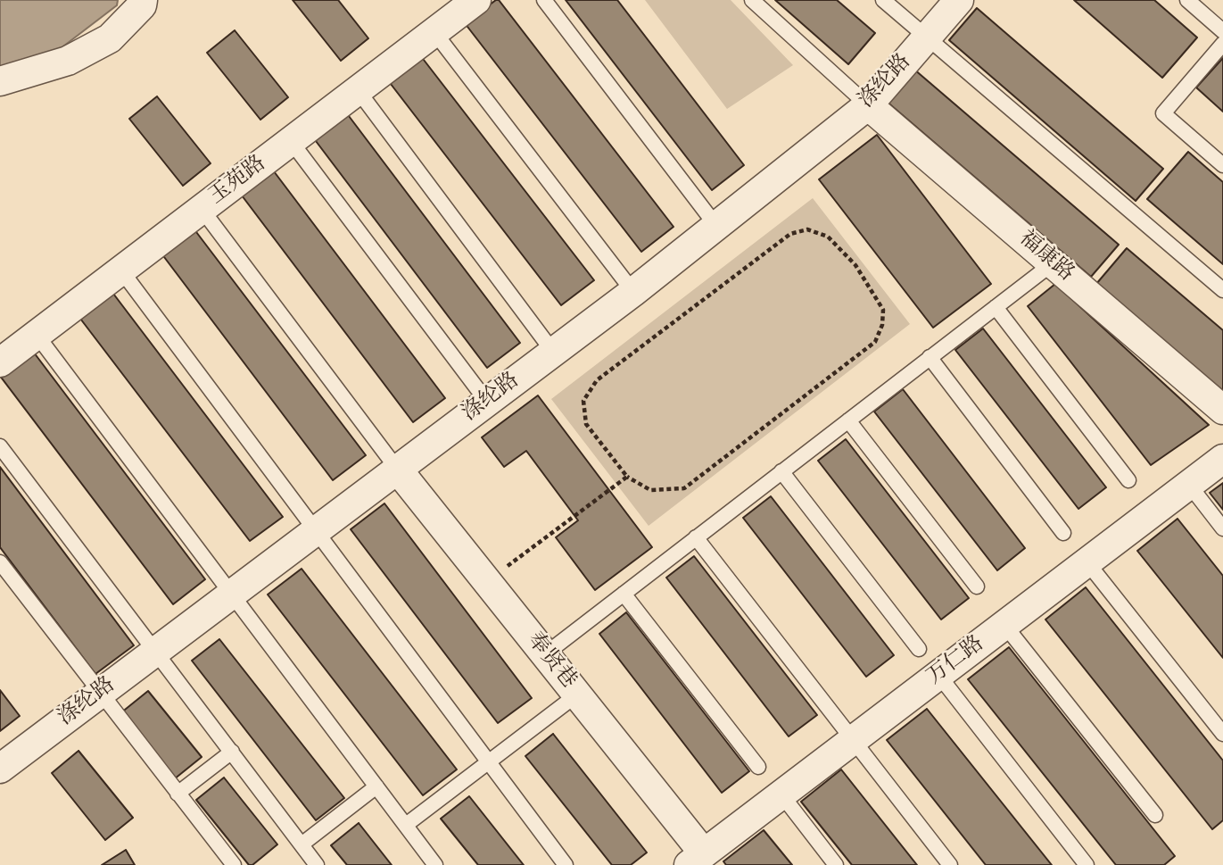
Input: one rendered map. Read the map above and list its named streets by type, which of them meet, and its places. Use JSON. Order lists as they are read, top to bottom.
{
  "streets": {
    "street": [
      "涤纶路",
      "玉苑路",
      "福康路",
      "奉贤巷",
      "万仁路"
    ]
  },
  "crossings": [
    ["涤纶路", "福康路"],
    ["涤纶路", "奉贤巷"],
    ["奉贤巷", "万仁路"]
  ]
}
